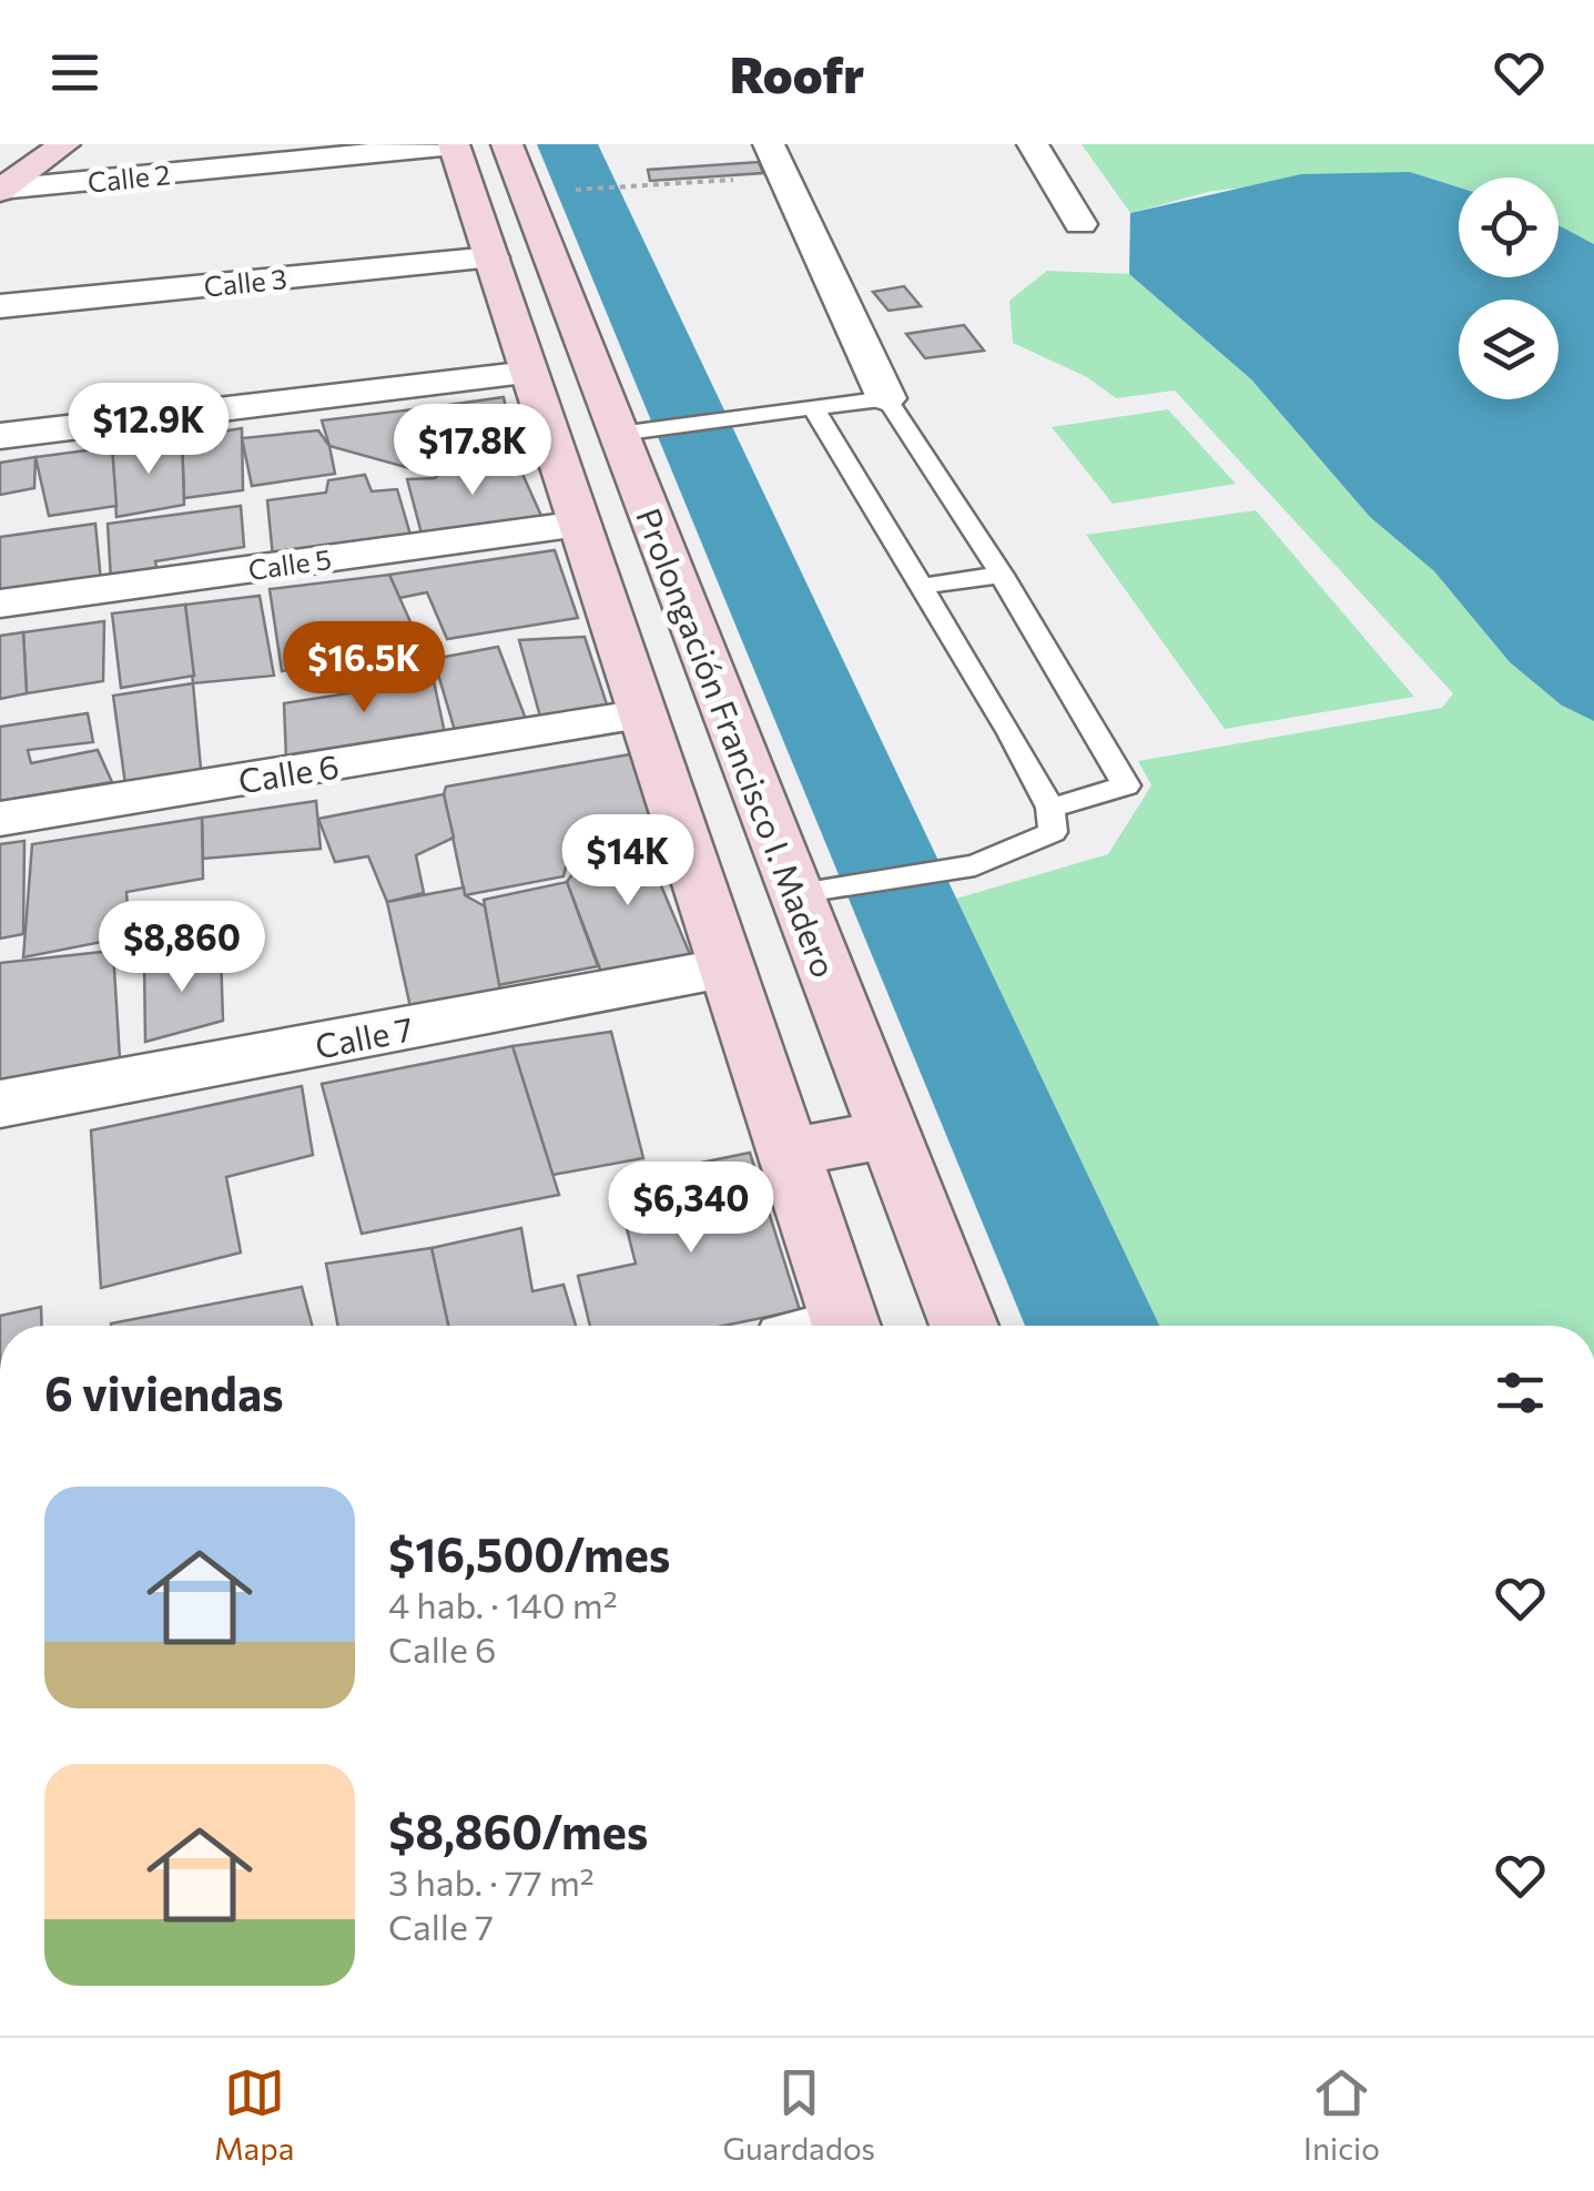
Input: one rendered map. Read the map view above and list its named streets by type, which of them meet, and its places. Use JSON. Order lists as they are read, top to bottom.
{
  "streets": {
    "street": [
      "Calle 2",
      "Calle 3",
      "Calle 5",
      "Prolongación Francisco I. Madero",
      "Calle 6",
      "Calle 7"
    ]
  },
  "crossings": [
    ["Calle 2", "Prolongación Francisco I. Madero"],
    ["Calle 3", "Prolongación Francisco I. Madero"],
    ["Calle 5", "Prolongación Francisco I. Madero"],
    ["Prolongación Francisco I. Madero", "Calle 6"],
    ["Prolongación Francisco I. Madero", "Calle 7"]
  ],
  "page": {
    "header": "Roofr",
    "price": [
      "$12.9K",
      "$17.8K",
      "$16.5K",
      "$14K",
      "$8,860",
      "$6,340"
    ],
    "heading": "6 viviendas",
    "list": [
      {
        "name": "$16,500/mes",
        "note": "4 hab. · 140 m² · Calle 6"
      },
      {
        "name": "$8,860/mes",
        "note": "3 hab. · 77 m² · Calle 7"
      }
    ],
    "tabs": ["Mapa", "Guardados", "Inicio"]
  }
}
